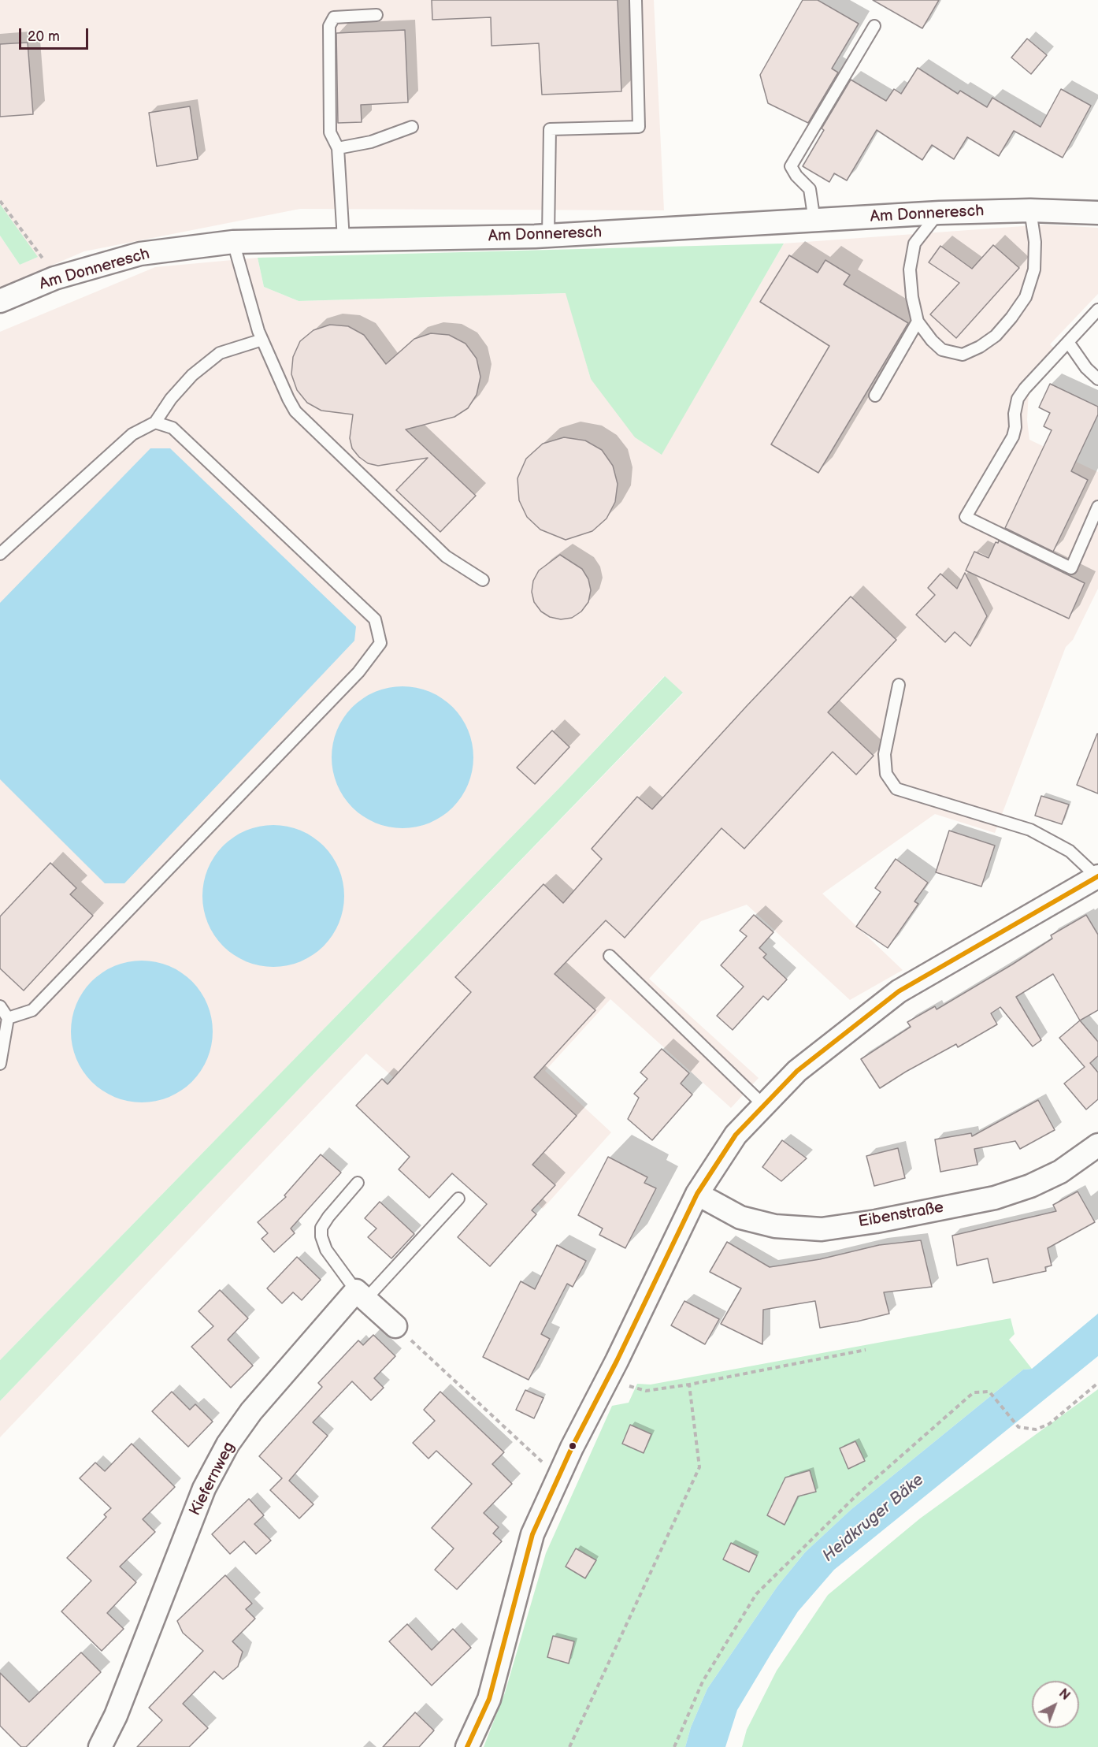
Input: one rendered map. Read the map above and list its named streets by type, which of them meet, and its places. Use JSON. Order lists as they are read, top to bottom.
{
  "streets": {
    "street": ["Am Donneresch", "Eibenstraße", "Kiefernweg"]
  },
  "water": ["Heidkruger Bäke"],
  "scale_bar": "20 m",
  "north": "top right"
}
